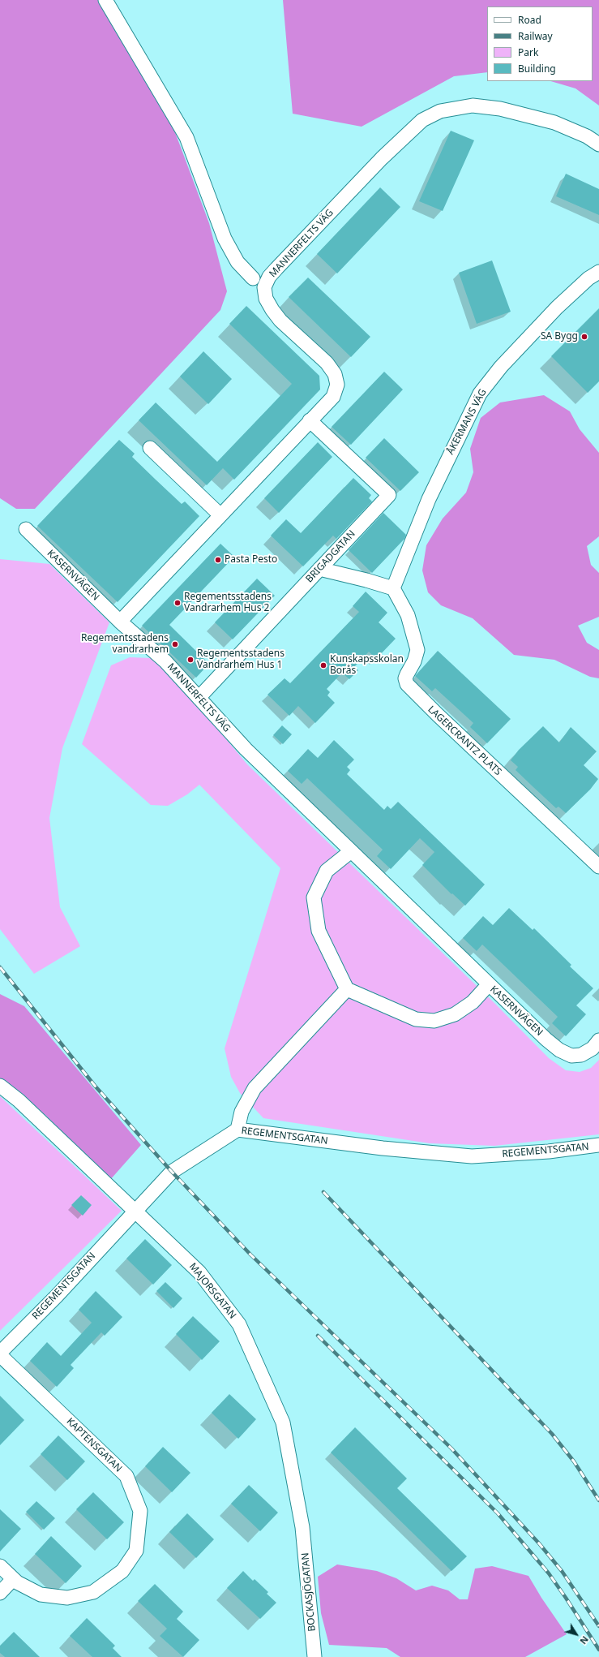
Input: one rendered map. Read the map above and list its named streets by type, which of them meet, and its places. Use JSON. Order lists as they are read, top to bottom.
{
  "streets": {
    "street": [
      "MANNERFELTS VÄG",
      "ÅKERMANS VÄG",
      "BRIGADGATAN",
      "KASERNVÄGEN",
      "LAGERCRANTZ PLATS",
      "REGEMENTSGATAN",
      "MAJORSGATAN",
      "KAPTENSGATAN",
      "BOCKASJÖGATAN"
    ]
  },
  "crossings": [
    ["MANNERFELTS VÄG", "BRIGADGATAN"],
    ["MANNERFELTS VÄG", "KASERNVÄGEN"],
    ["ÅKERMANS VÄG", "LAGERCRANTZ PLATS"],
    ["REGEMENTSGATAN", "MAJORSGATAN"],
    ["MAJORSGATAN", "BOCKASJÖGATAN"]
  ],
  "places": [
    "SA Bygg",
    "Pasta Pesto",
    "Regementsstadens Vandrarhem Hus 2",
    "Regementsstadens vandrarhem",
    "Regementsstadens Vandrarhem Hus 1",
    "Kunskapsskolan Borås"
  ],
  "legend": [
    "Road",
    "Railway",
    "Park",
    "Building"
  ],
  "north": "bottom right"
}
